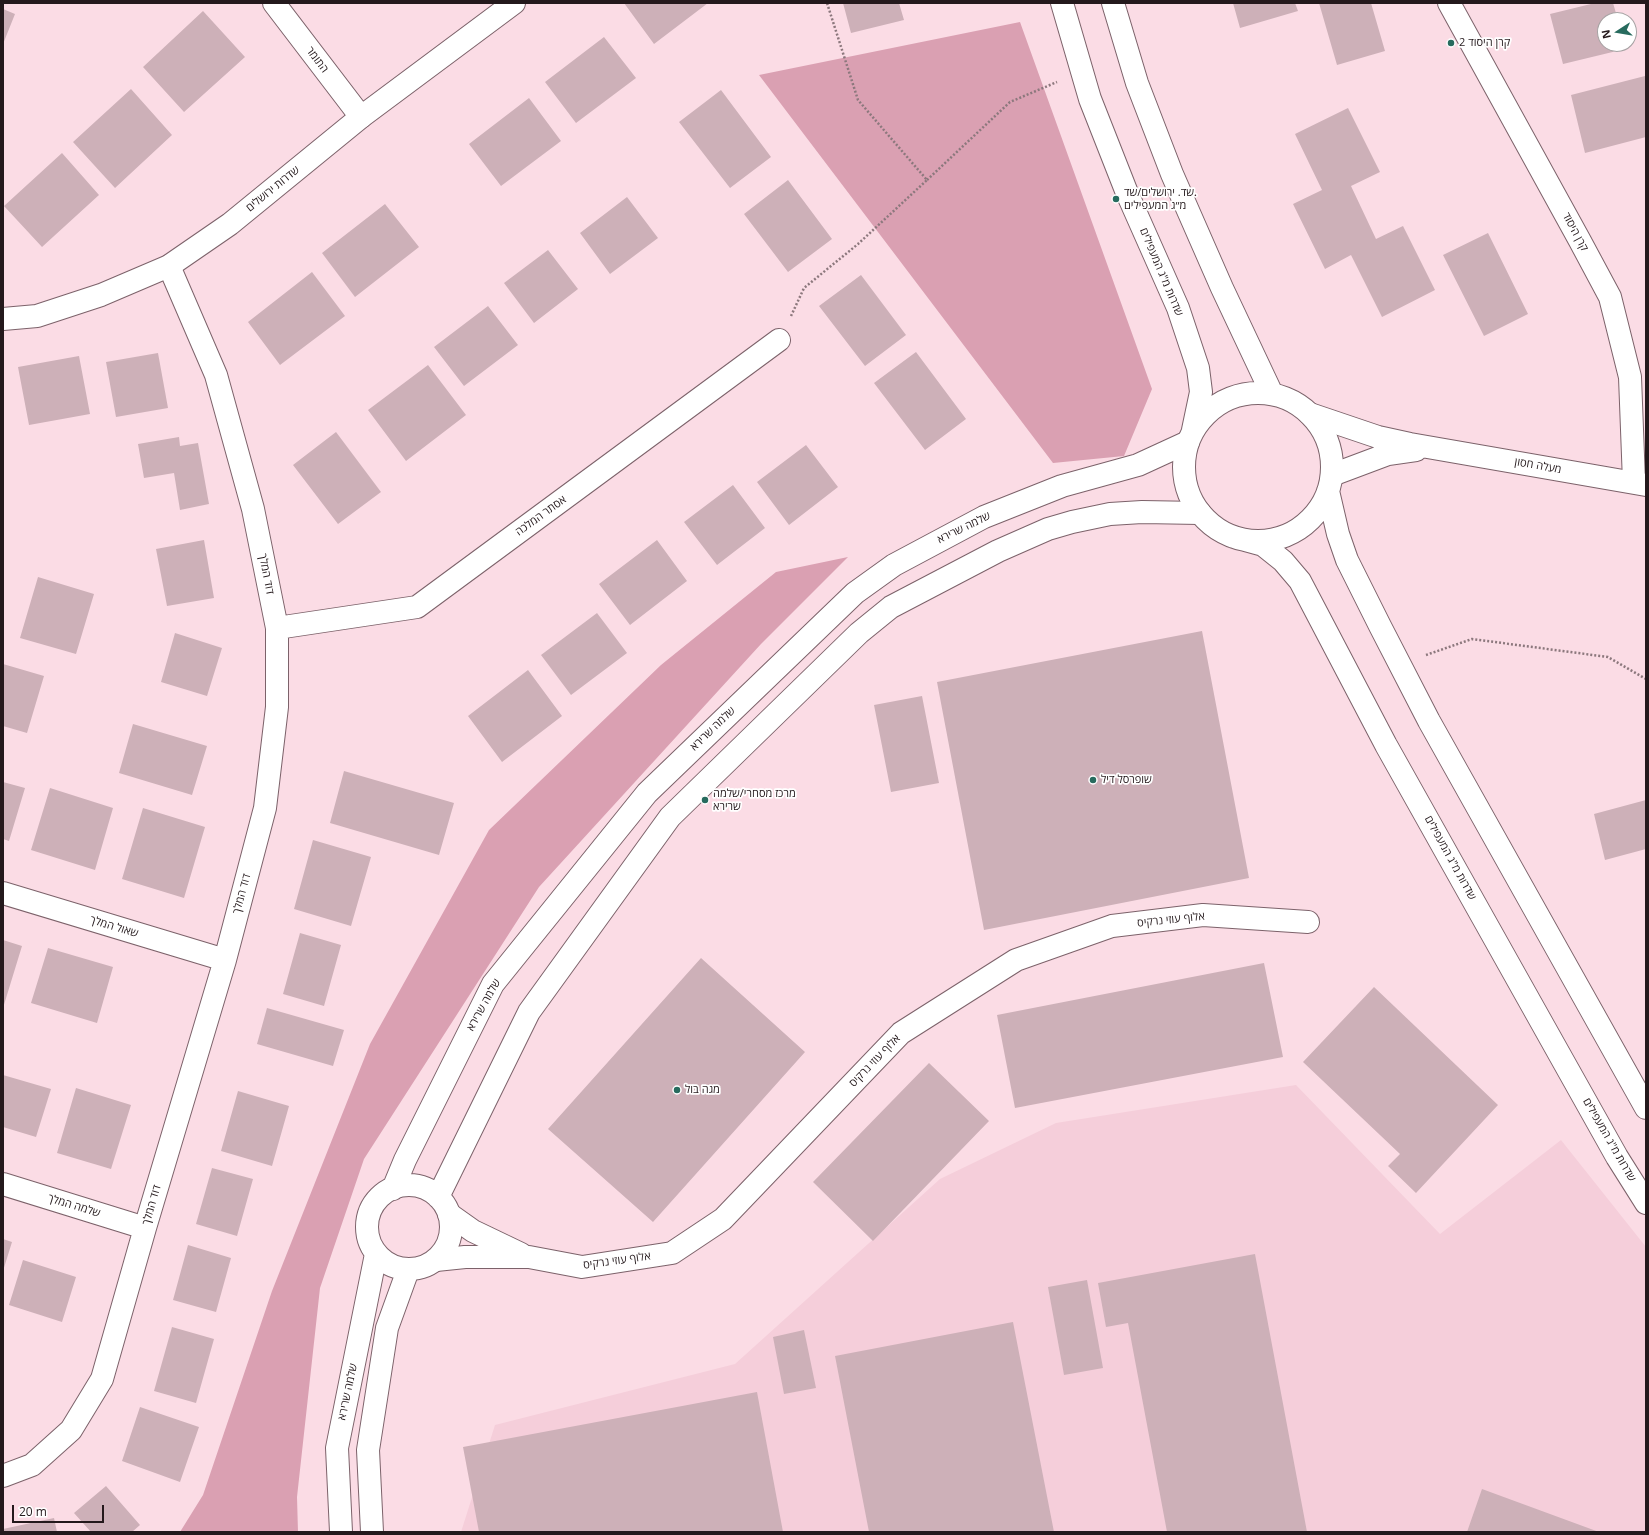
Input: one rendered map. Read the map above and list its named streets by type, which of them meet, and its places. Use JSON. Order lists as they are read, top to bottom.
{
  "streets": {
    "street": [
      "התומר",
      "שדרות ירושלים",
      "קרן היסוד",
      "שדרות מ\"ג המעפילים",
      "מעלה חסון",
      "אסתר המלכה",
      "שלמה שרירא",
      "דוד המלך",
      "אלוף עוזי נרקיס",
      "שאול המלך",
      "שלמה המלך"
    ]
  },
  "crossings": [
    ["התומר", "שדרות ירושלים"],
    ["שדרות ירושלים", "דוד המלך"],
    ["קרן היסוד", "מעלה חסון"],
    ["שדרות מ\"ג המעפילים", "שלמה שרירא"],
    ["אסתר המלכה", "דוד המלך"],
    ["שלמה שרירא", "אלוף עוזי נרקיס"],
    ["דוד המלך", "שאול המלך"],
    ["דוד המלך", "שלמה המלך"]
  ],
  "places": [
    "קרן היסוד 2",
    "שד. ירושלים/שד. מ״ג המעפילים",
    "שופרסל דיל",
    "מרכז מסחרי/שלמה שרירא",
    "מגה בול"
  ],
  "scale_bar": "20 m",
  "north": "left"
}
